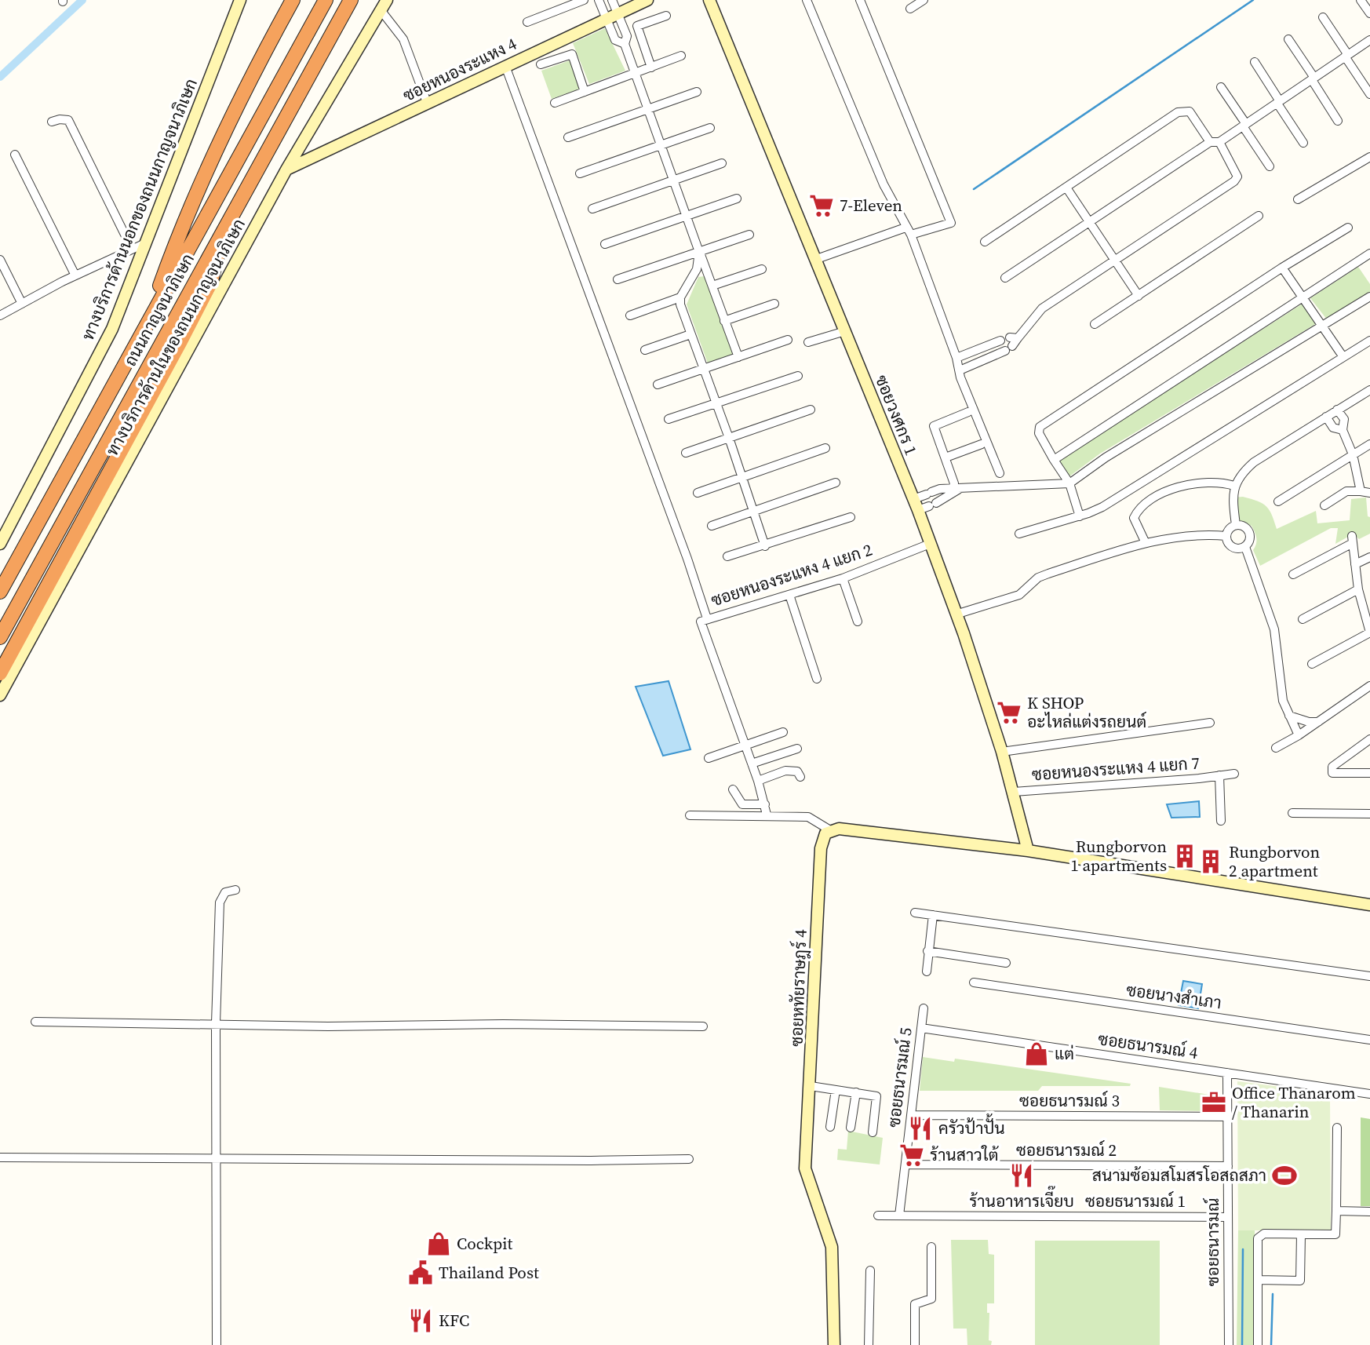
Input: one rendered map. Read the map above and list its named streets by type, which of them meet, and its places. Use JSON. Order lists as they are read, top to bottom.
{
  "streets": {
    "highway": ["ถนนกาญจนาภิเษก"],
    "street": [
      "ซอยหนองระแหง 4",
      "ทางบริการด้านนอกของถนนกาญจนาภิเษก",
      "ทางบริการด้านในของถนนกาญจนาภิเษก",
      "ซอยวงศกร 1",
      "ซอยหนองระแหง 4 แยก 2",
      "ซอยหนองระแหง 4 แยก 7",
      "ซอยหทัยราษฎร์ 4",
      "ซอยนางสำเภา",
      "ซอยธนารมณ์ 4",
      "ซอยธนารมณ์ 5",
      "ซอยธนารมณ์ 3",
      "ซอยธนารมณ์ 2",
      "ซอยธนารมณ์ 1",
      "ซอยธนารมณ์"
    ]
  },
  "crossings": [
    ["ซอยหนองระแหง 4", "ทางบริการด้านในของถนนกาญจนาภิเษก"],
    ["ซอยวงศกร 1", "ซอยหนองระแหง 4 แยก 2"],
    ["ซอยวงศกร 1", "ซอยหนองระแหง 4 แยก 7"],
    ["ซอยธนารมณ์ 4", "ซอยธนารมณ์ 5"],
    ["ซอยธนารมณ์ 4", "ซอยธนารมณ์"],
    ["ซอยธนารมณ์ 5", "ซอยธนารมณ์ 3"],
    ["ซอยธนารมณ์ 5", "ซอยธนารมณ์ 2"],
    ["ซอยธนารมณ์ 5", "ซอยธนารมณ์ 1"],
    ["ซอยธนารมณ์ 3", "ซอยธนารมณ์"],
    ["ซอยธนารมณ์ 2", "ซอยธนารมณ์"],
    ["ซอยธนารมณ์ 1", "ซอยธนารมณ์"]
  ],
  "places": {
    "supermarket": ["7-Eleven", "K SHOP อะไหล่แต่งรถยนต์", "ร้านสาวใต้"],
    "building": ["Rungborvon 1 apartments", "Rungborvon 2 apartment"],
    "shop": ["แต่", "Cockpit"],
    "office": ["Office Thanarom / Thanarin"],
    "restaurant": ["ครัวป้าปั้น", "ร้านอาหารเจี๊ยบ", "KFC"],
    "sports": ["สนามซ้อมสโมสรโอสถสภา"],
    "public building": ["Thailand Post"]
  }
}
